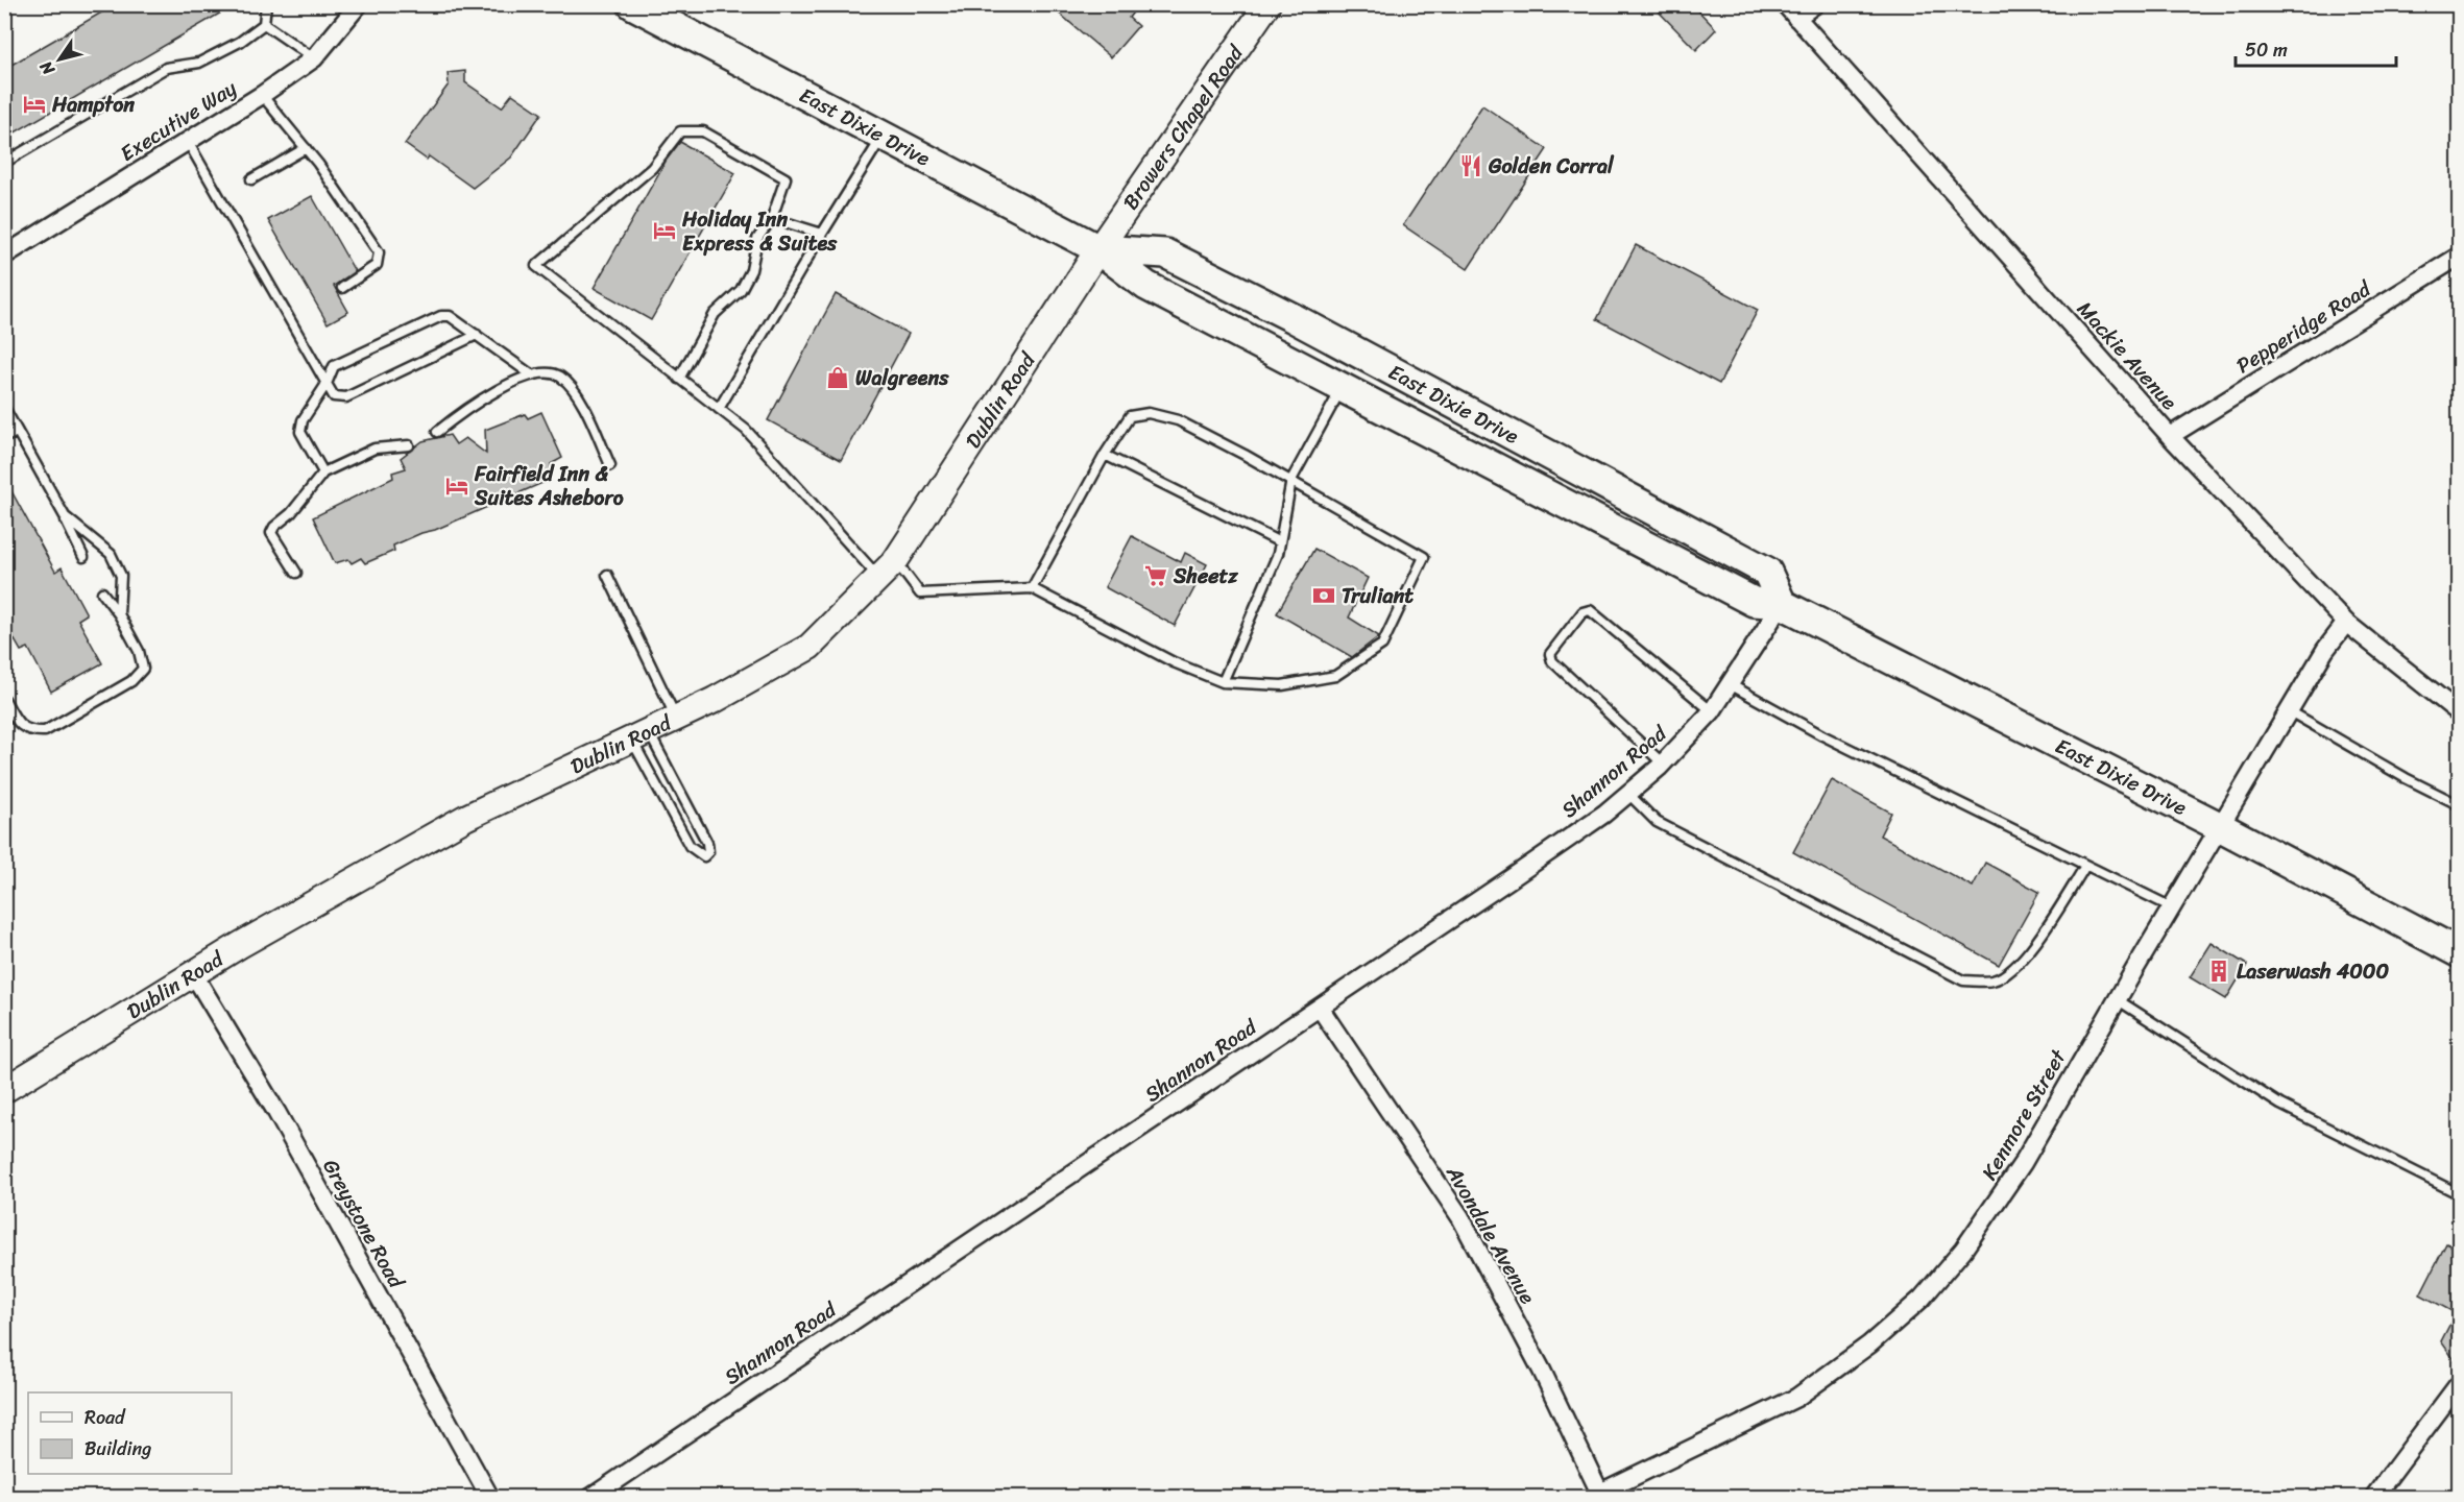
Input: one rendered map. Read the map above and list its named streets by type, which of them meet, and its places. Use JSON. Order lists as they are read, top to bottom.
{
  "streets": {
    "main road": ["East Dixie Drive"],
    "street": [
      "Executive Way",
      "Browers Chapel Road",
      "Pepperidge Road",
      "Mackie Avenue",
      "Dublin Road",
      "Shannon Road",
      "Kenmore Street",
      "Greystone Road",
      "Avondale Avenue"
    ]
  },
  "crossings": [
    ["East Dixie Drive", "Browers Chapel Road"],
    ["East Dixie Drive", "Dublin Road"],
    ["East Dixie Drive", "Shannon Road"],
    ["East Dixie Drive", "Kenmore Street"],
    ["Browers Chapel Road", "Dublin Road"],
    ["Pepperidge Road", "Mackie Avenue"],
    ["Mackie Avenue", "Kenmore Street"],
    ["Dublin Road", "Greystone Road"],
    ["Shannon Road", "Avondale Avenue"],
    ["Kenmore Street", "Avondale Avenue"]
  ],
  "places": {
    "hotel": ["Hampton", "Holiday Inn Express & Suites", "Fairfield Inn & Suites Asheboro"],
    "restaurant": ["Golden Corral"],
    "shop": ["Walgreens"],
    "supermarket": ["Sheetz"],
    "bank": ["Truliant"],
    "building": ["Laserwash 4000"]
  },
  "legend": ["Road", "Building"],
  "scale_bar": "50 m",
  "north": "bottom left"
}
